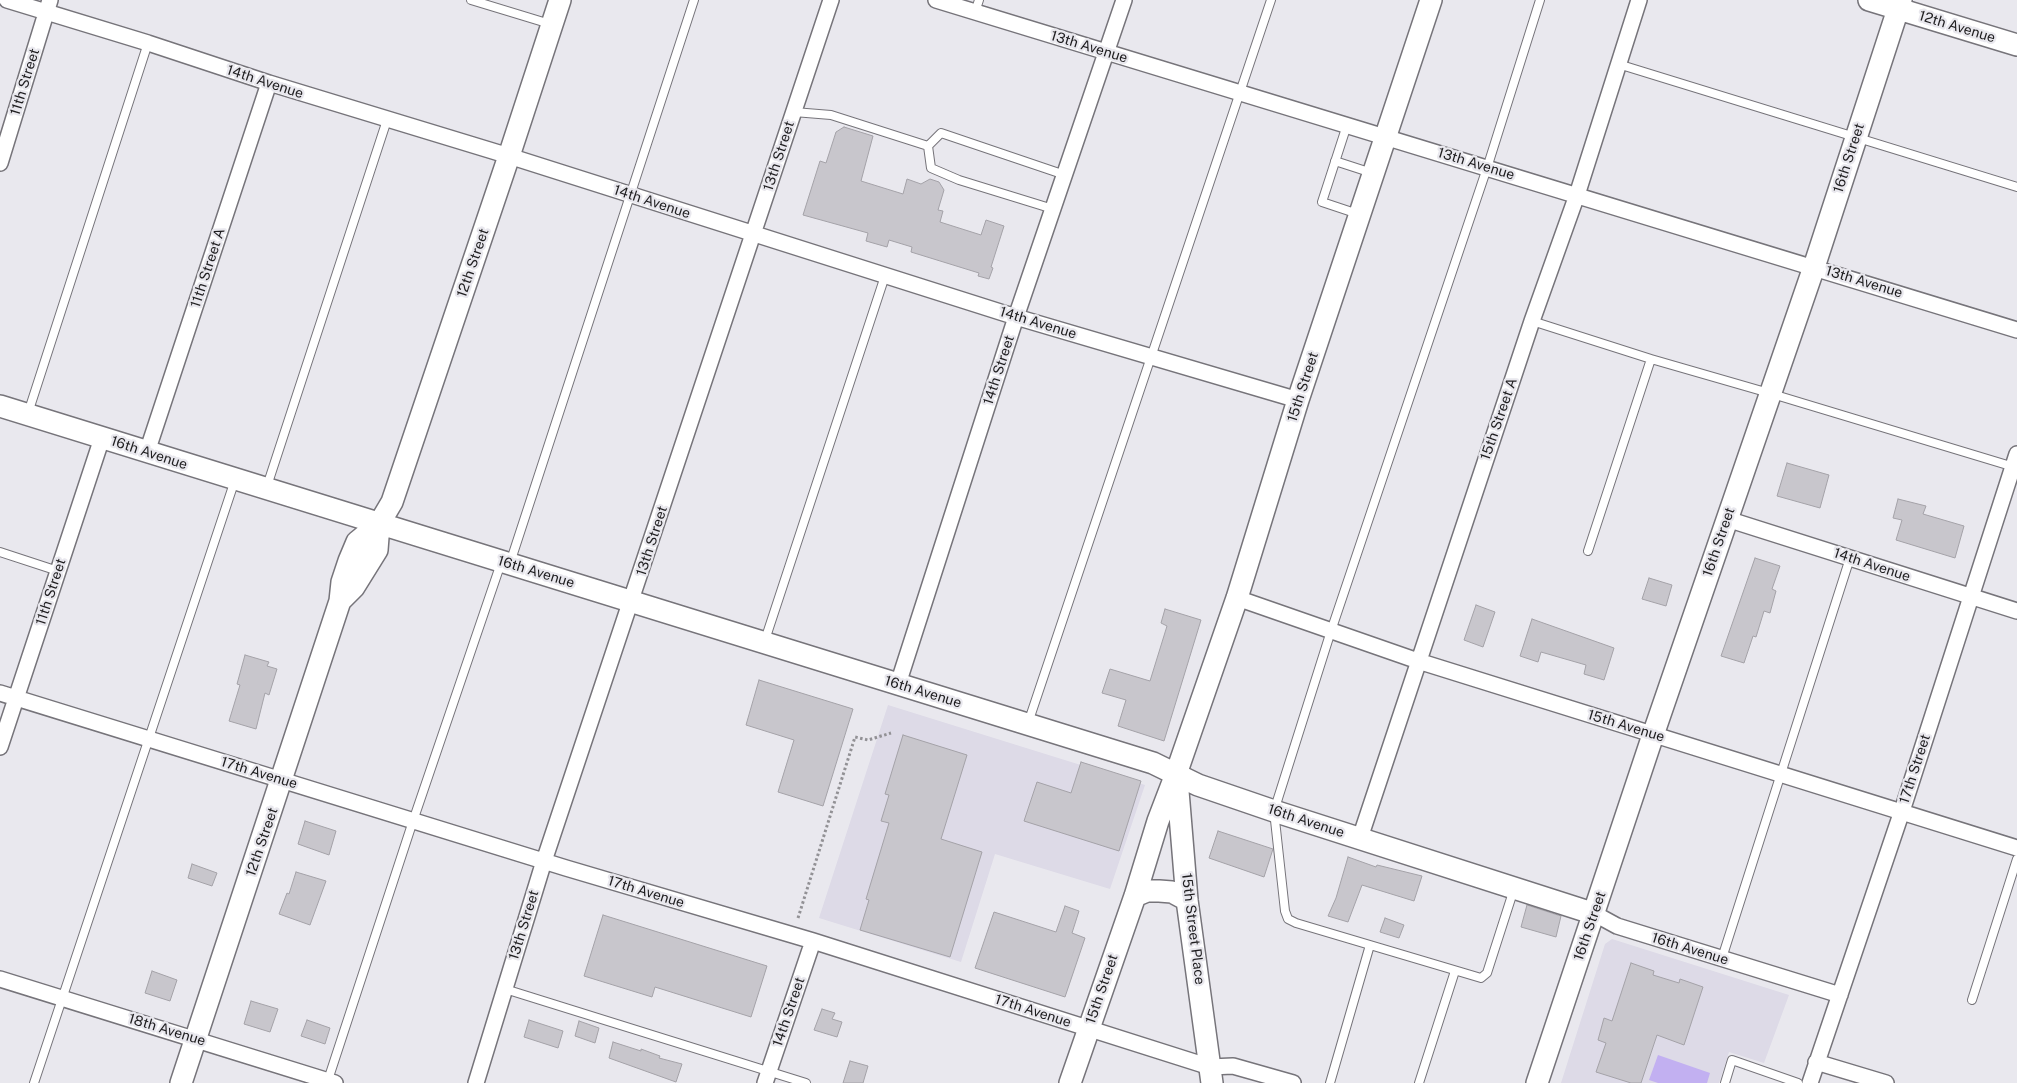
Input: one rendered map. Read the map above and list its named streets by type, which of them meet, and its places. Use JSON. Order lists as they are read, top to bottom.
{
  "streets": {
    "street": [
      "12th Avenue",
      "13th Avenue",
      "11th Street",
      "14th Avenue",
      "13th Street",
      "16th Street",
      "12th Street",
      "11th Street A",
      "14th Street",
      "15th Street",
      "15th Street A",
      "16th Avenue",
      "15th Avenue",
      "17th Street",
      "17th Avenue",
      "15th Street Place",
      "18th Avenue"
    ]
  },
  "crossings": [
    ["12th Avenue", "16th Street"],
    ["13th Avenue", "16th Street"],
    ["13th Avenue", "14th Street"],
    ["13th Avenue", "15th Street"],
    ["13th Avenue", "15th Street A"],
    ["11th Street", "14th Avenue"],
    ["11th Street", "16th Avenue"],
    ["11th Street", "17th Avenue"],
    ["14th Avenue", "13th Street"],
    ["14th Avenue", "16th Street"],
    ["14th Avenue", "12th Street"],
    ["14th Avenue", "11th Street A"],
    ["14th Avenue", "14th Street"],
    ["14th Avenue", "15th Street"],
    ["14th Avenue", "17th Street"],
    ["13th Street", "16th Avenue"],
    ["13th Street", "17th Avenue"],
    ["16th Street", "16th Avenue"],
    ["16th Street", "15th Avenue"],
    ["12th Street", "16th Avenue"],
    ["12th Street", "17th Avenue"],
    ["12th Street", "18th Avenue"],
    ["11th Street A", "16th Avenue"],
    ["14th Street", "16th Avenue"],
    ["14th Street", "17th Avenue"],
    ["15th Street", "16th Avenue"],
    ["15th Street", "15th Avenue"],
    ["15th Street", "17th Avenue"],
    ["15th Street", "15th Street Place"],
    ["15th Street A", "16th Avenue"],
    ["15th Street A", "15th Avenue"],
    ["16th Avenue", "17th Street"],
    ["16th Avenue", "15th Street Place"],
    ["15th Avenue", "17th Street"],
    ["17th Avenue", "15th Street Place"]
  ]
}
